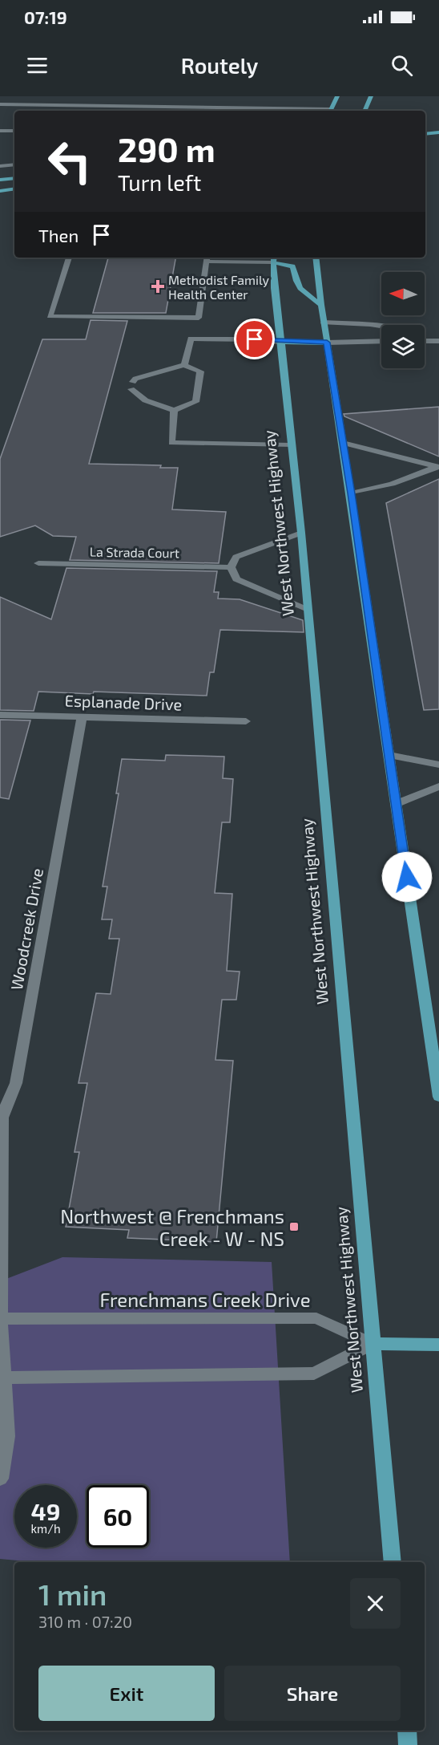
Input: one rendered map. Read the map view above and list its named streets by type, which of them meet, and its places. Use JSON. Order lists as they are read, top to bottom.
{
  "streets": {
    "main road": ["West Northwest Highway"],
    "street": [
      "La Strada Court",
      "Esplanade Drive",
      "Woodcreek Drive",
      "Frenchmans Creek Drive"
    ]
  },
  "crossings": [
    ["West Northwest Highway", "Frenchmans Creek Drive"],
    ["Esplanade Drive", "Woodcreek Drive"],
    ["Woodcreek Drive", "Frenchmans Creek Drive"]
  ],
  "places": {
    "health": ["Methodist Family Health Center"],
    "transit": ["Northwest @ Frenchmans Creek - W - NS"]
  },
  "north": "left",
  "page": {
    "status": "07:19",
    "header": "Routely",
    "turn": ["290 m", "Turn left"],
    "then": "Then",
    "speed": "49 km/h",
    "limit": "60",
    "heading": ["1 min", "310 m · 07:20"],
    "buttons": ["Exit", "Share"]
  }
}
